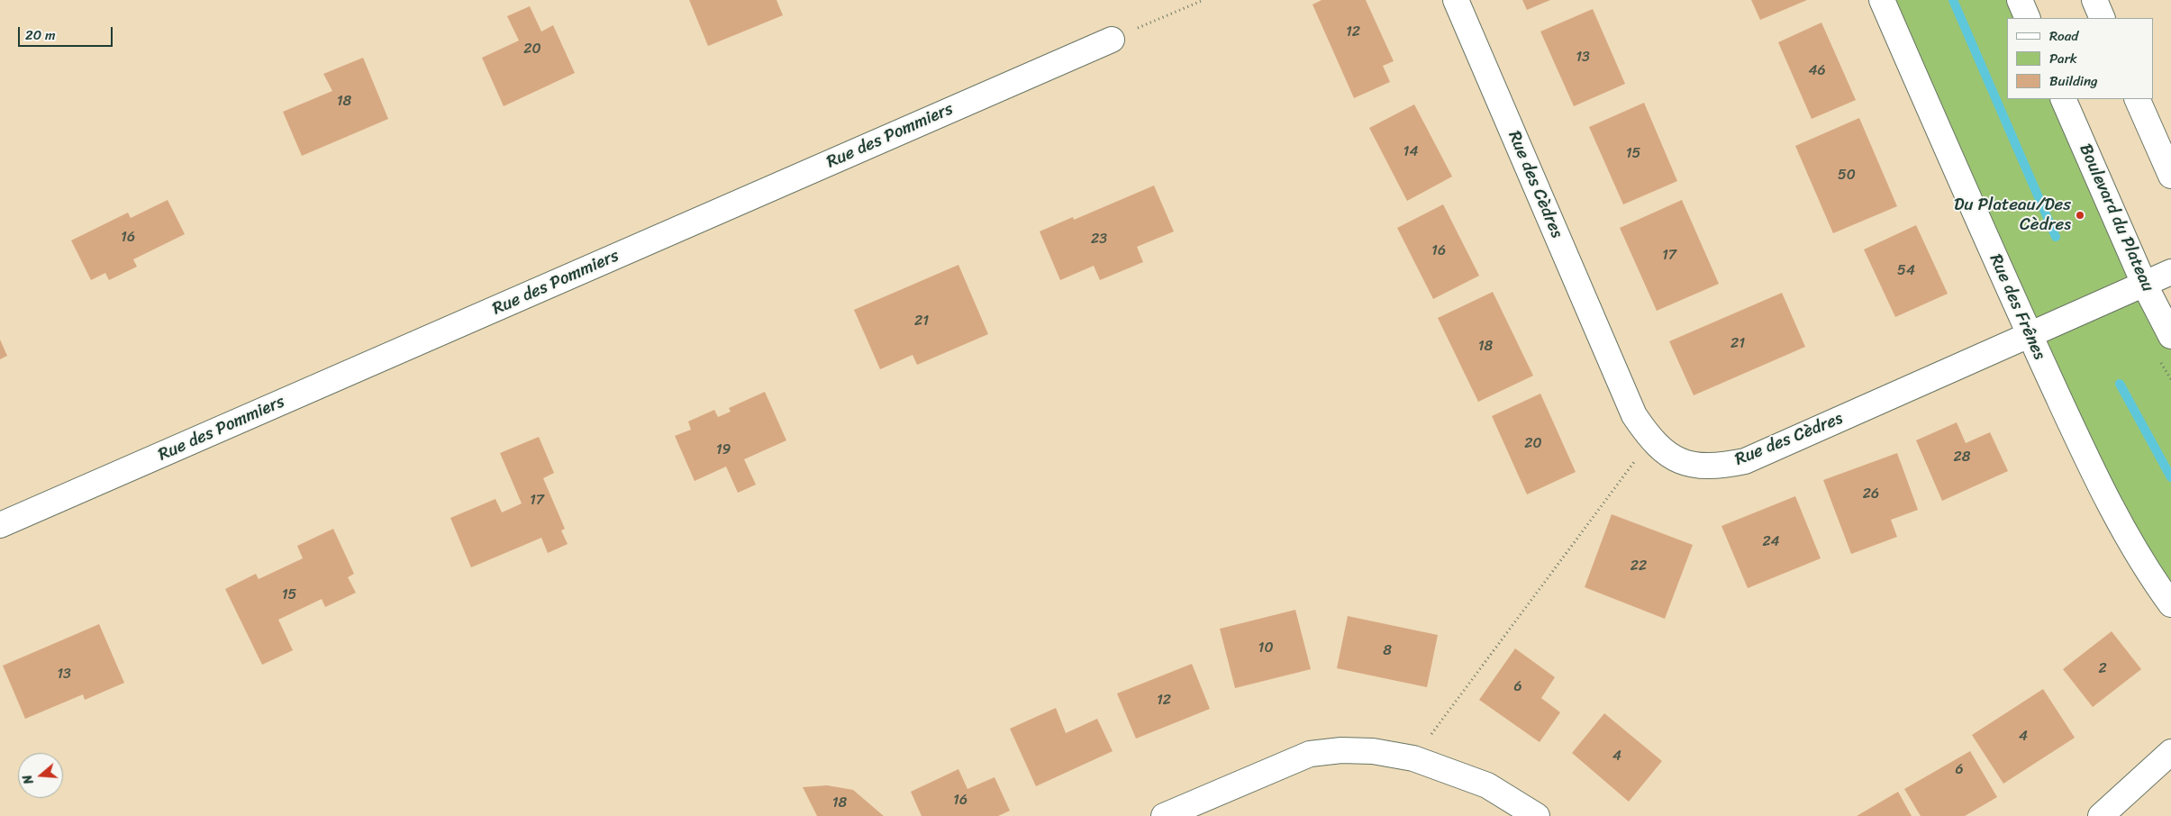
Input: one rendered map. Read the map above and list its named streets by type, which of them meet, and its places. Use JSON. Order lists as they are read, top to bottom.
{
  "streets": {
    "street": [
      "Rue des Pommiers",
      "Rue des Cèdres",
      "Boulevard du Plateau",
      "Rue des Frênes"
    ]
  },
  "crossings": [
    ["Rue des Cèdres", "Boulevard du Plateau"],
    ["Rue des Cèdres", "Rue des Frênes"]
  ],
  "places": ["Du Plateau/Des Cèdres"],
  "house_numbers": [
    "12",
    "20",
    "13",
    "46",
    "18",
    "14",
    "15",
    "50",
    "16",
    "23",
    "16",
    "17",
    "54",
    "21",
    "21",
    "18",
    "20",
    "19",
    "28",
    "26",
    "17",
    "24",
    "22",
    "15",
    "10",
    "8",
    "2",
    "13",
    "6",
    "12",
    "4",
    "4",
    "6",
    "16",
    "18"
  ],
  "legend": ["Road", "Park", "Building"],
  "scale_bar": "20 m",
  "north": "left"
}
